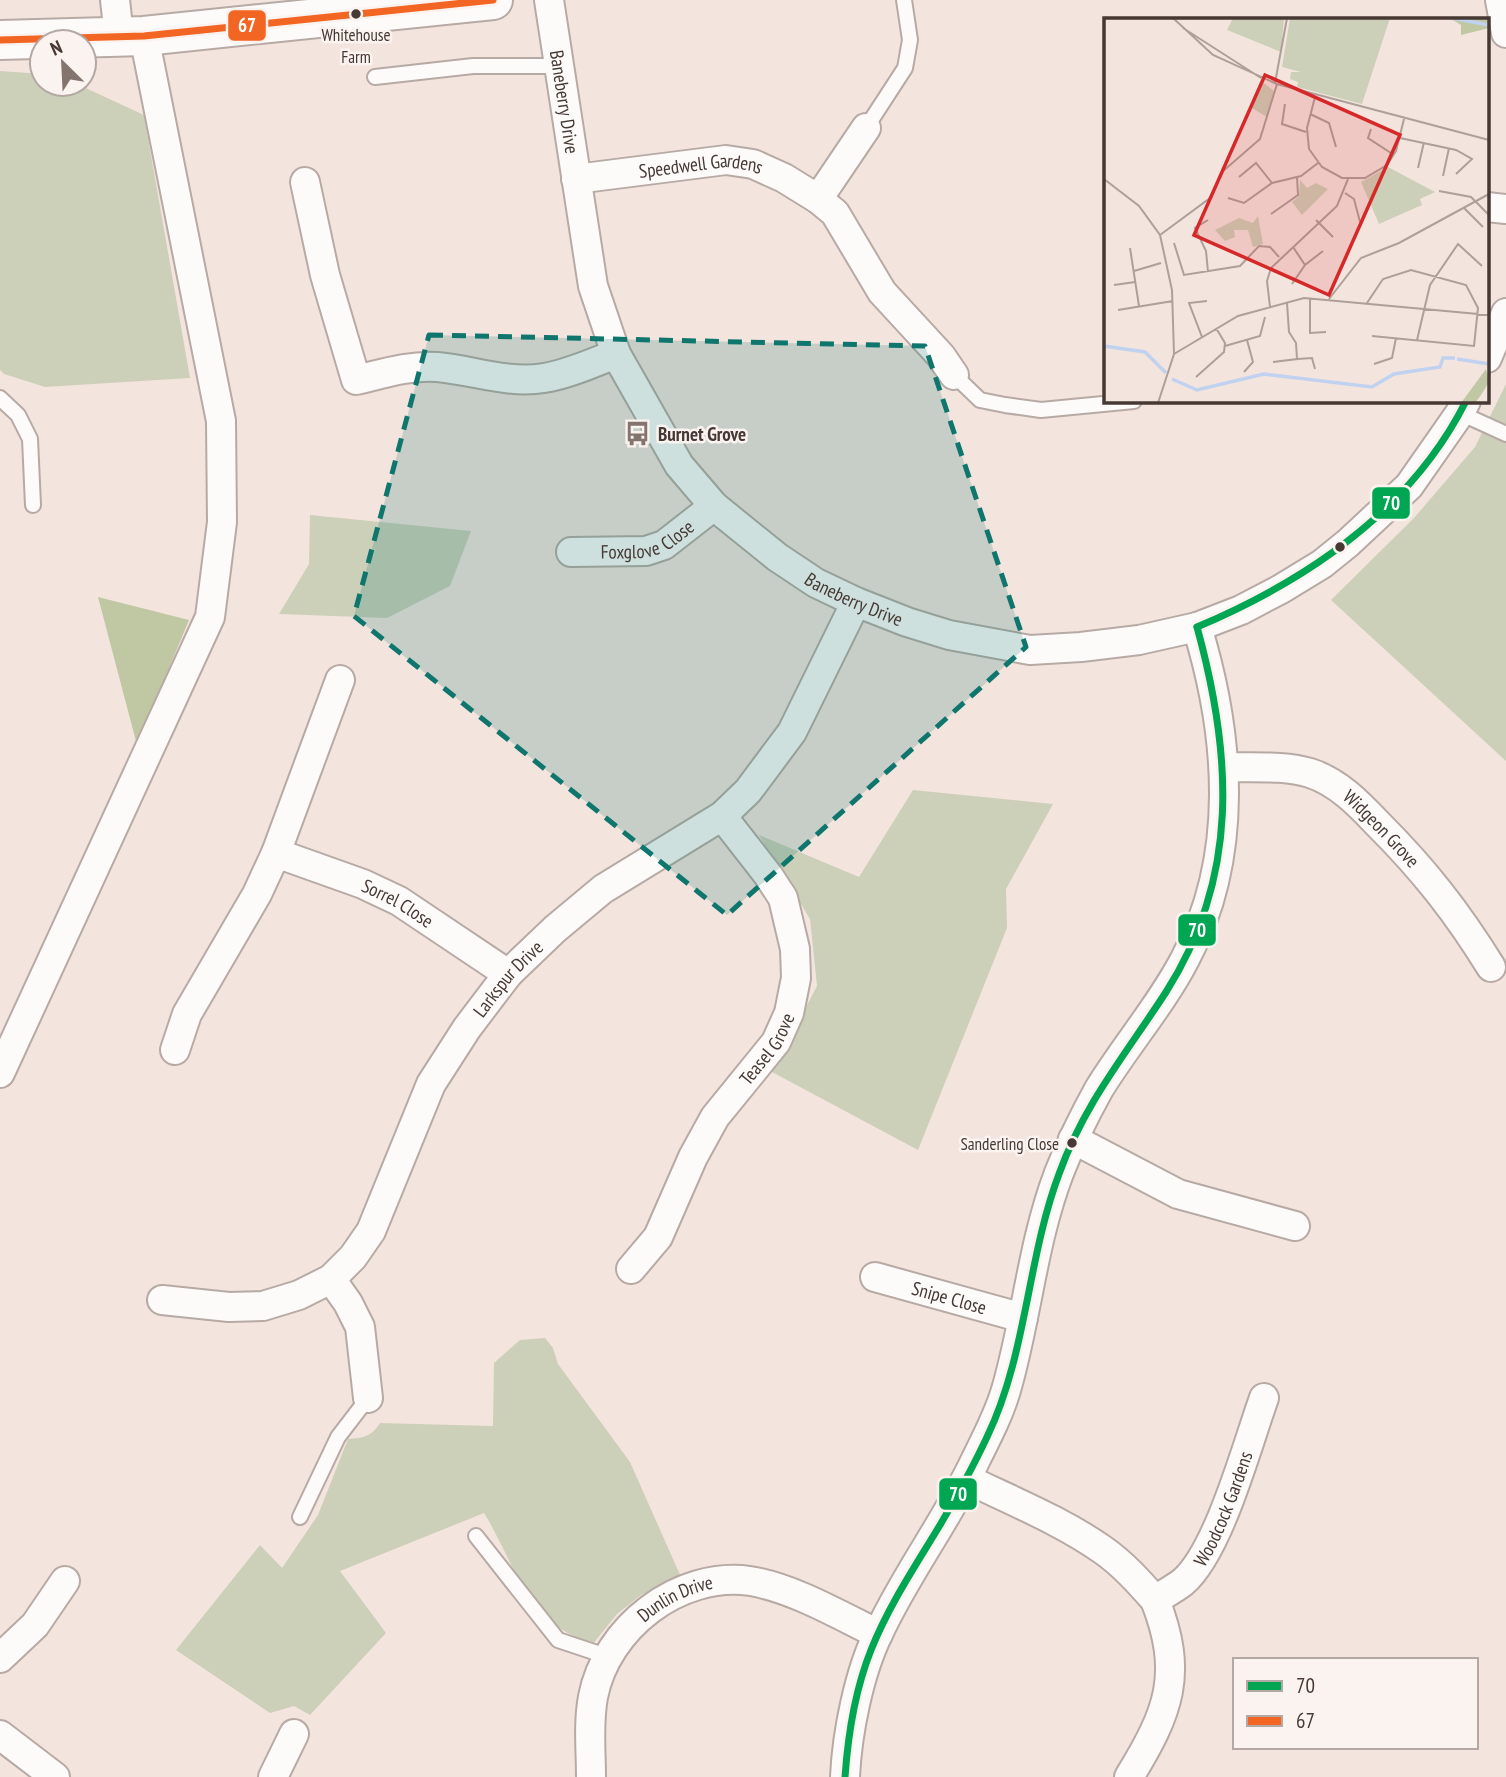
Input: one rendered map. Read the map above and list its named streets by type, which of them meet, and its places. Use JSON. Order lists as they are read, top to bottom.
{
  "streets": {
    "street": [
      "Baneberry Drive",
      "Speedwell Gardens",
      "Foxglove Close",
      "Widgeon Grove",
      "Sorrel Close",
      "Larkspur Drive",
      "Teasel Grove",
      "Snipe Close",
      "Woodcock Gardens",
      "Dunlin Drive"
    ]
  },
  "crossings": [
    ["Baneberry Drive", "Speedwell Gardens"],
    ["Baneberry Drive", "Foxglove Close"],
    ["Baneberry Drive", "Larkspur Drive"],
    ["Sorrel Close", "Larkspur Drive"],
    ["Larkspur Drive", "Teasel Grove"]
  ],
  "places": {
    "other": ["Whitehouse Farm", "Sanderling Close"],
    "bus stop": ["Burnet Grove"]
  },
  "lines": ["transit line 67", "transit line 70"],
  "legend": ["70", "67"],
  "north": "top left"
}
